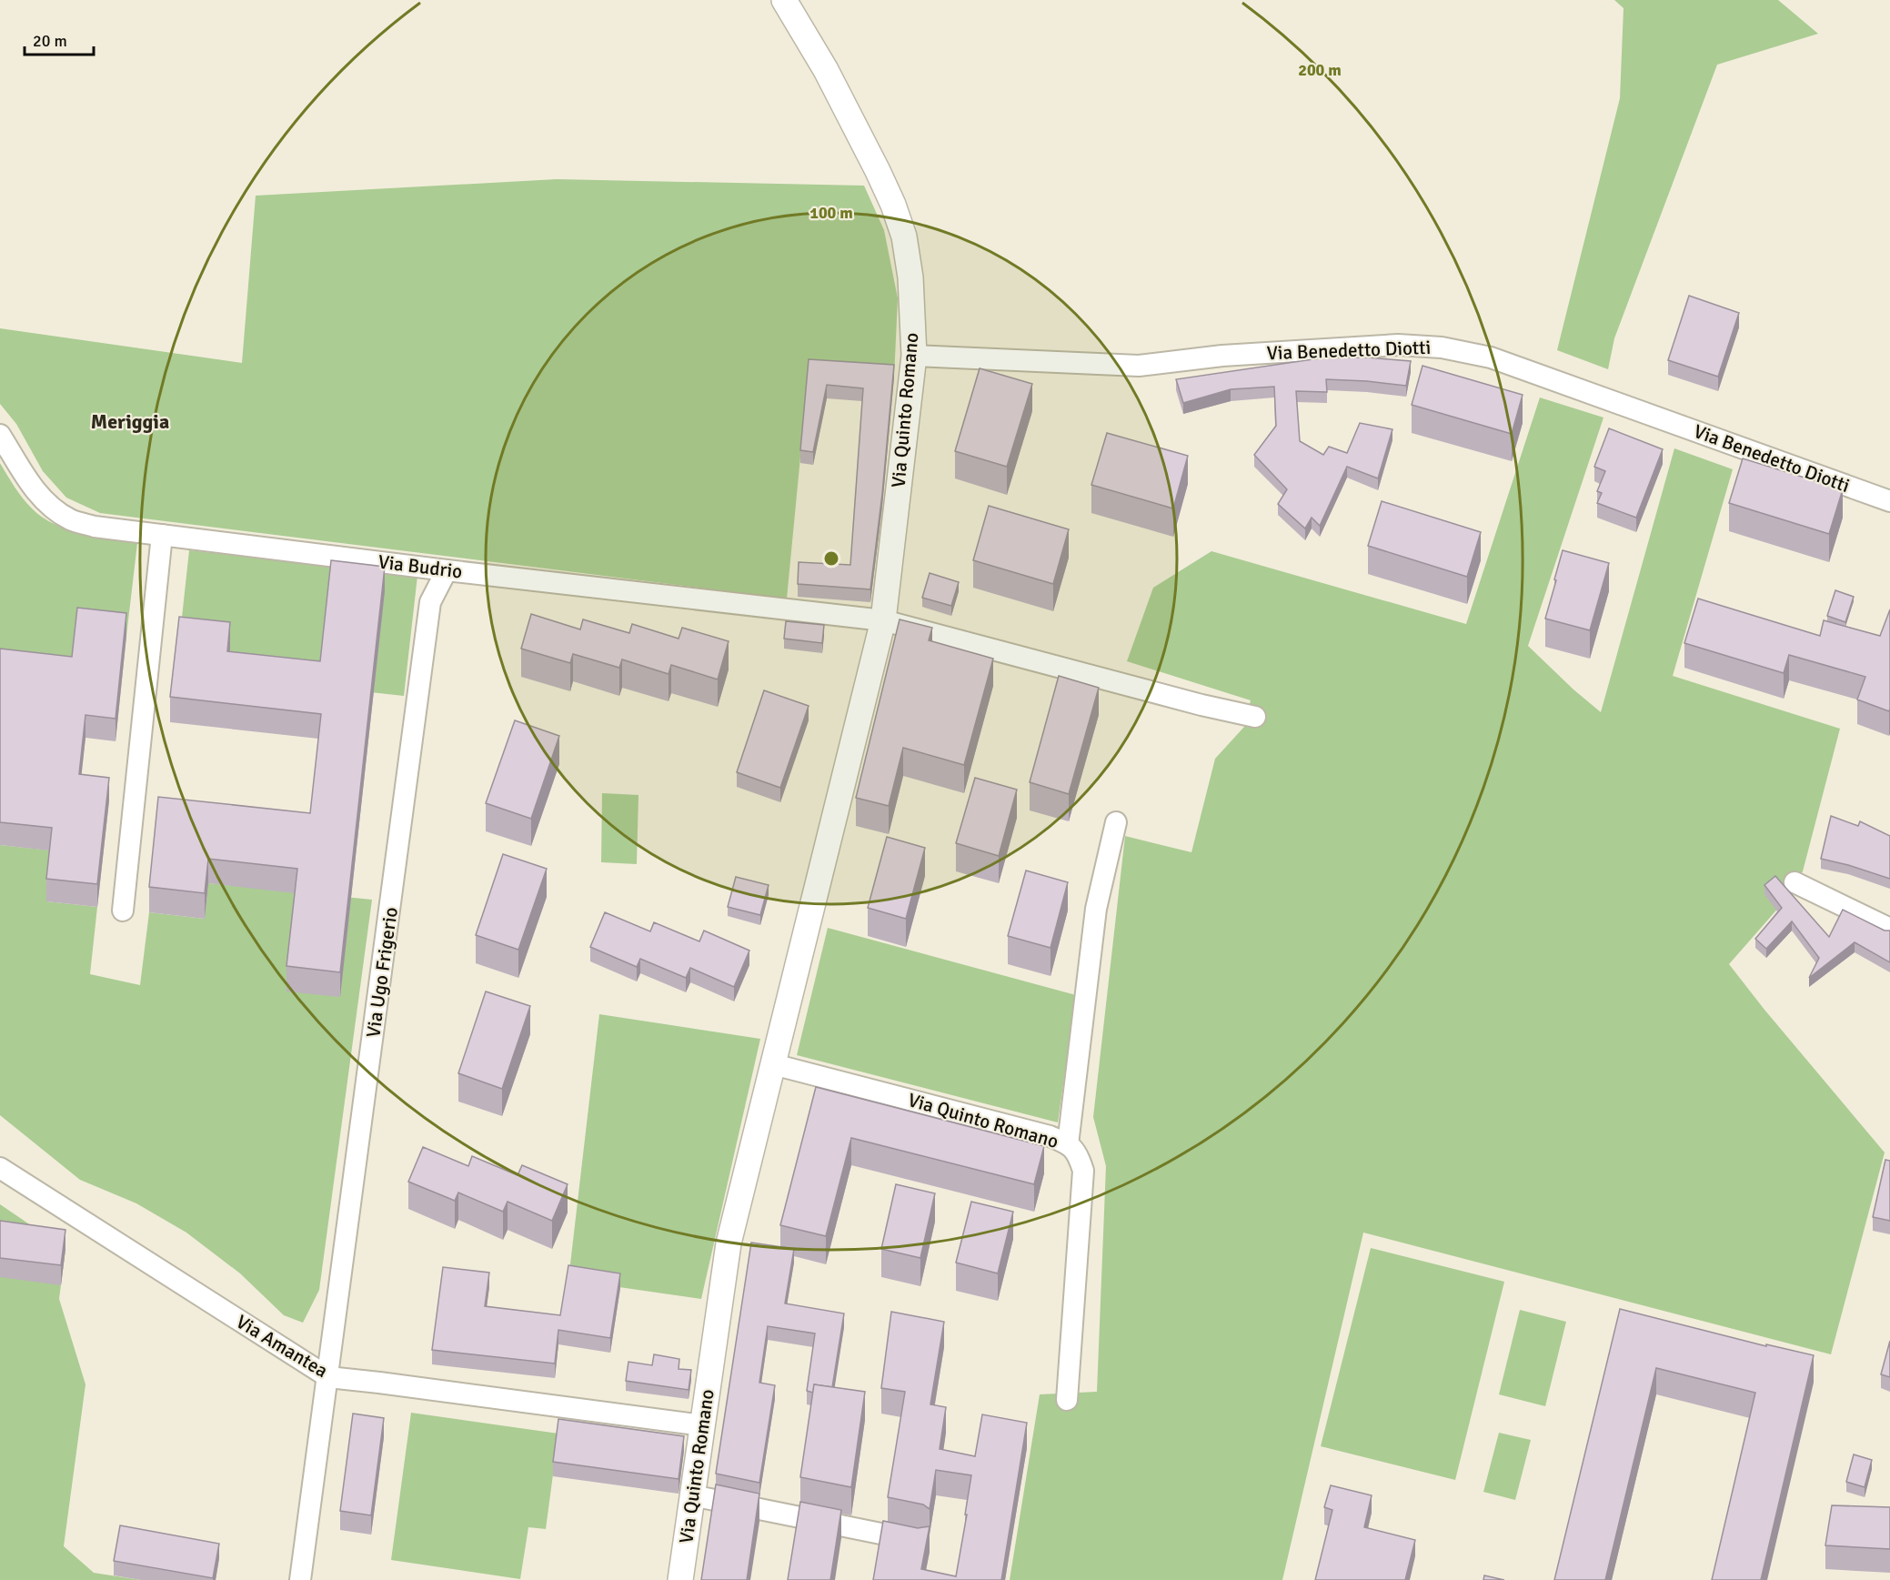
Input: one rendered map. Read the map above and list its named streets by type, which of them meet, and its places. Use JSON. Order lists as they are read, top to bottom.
{
  "streets": {
    "street": [
      "Via Benedetto Diotti",
      "Via Quinto Romano",
      "Via Budrio",
      "Via Ugo Frigerio",
      "Via Amantea"
    ]
  },
  "crossings": [
    ["Via Benedetto Diotti", "Via Quinto Romano"],
    ["Via Quinto Romano", "Via Budrio"],
    ["Via Quinto Romano", "Via Amantea"],
    ["Via Budrio", "Via Ugo Frigerio"],
    ["Via Ugo Frigerio", "Via Amantea"]
  ],
  "districts": ["Meriggia"],
  "scale_bar": "20 m",
  "rings": ["200 m", "100 m"]
}
